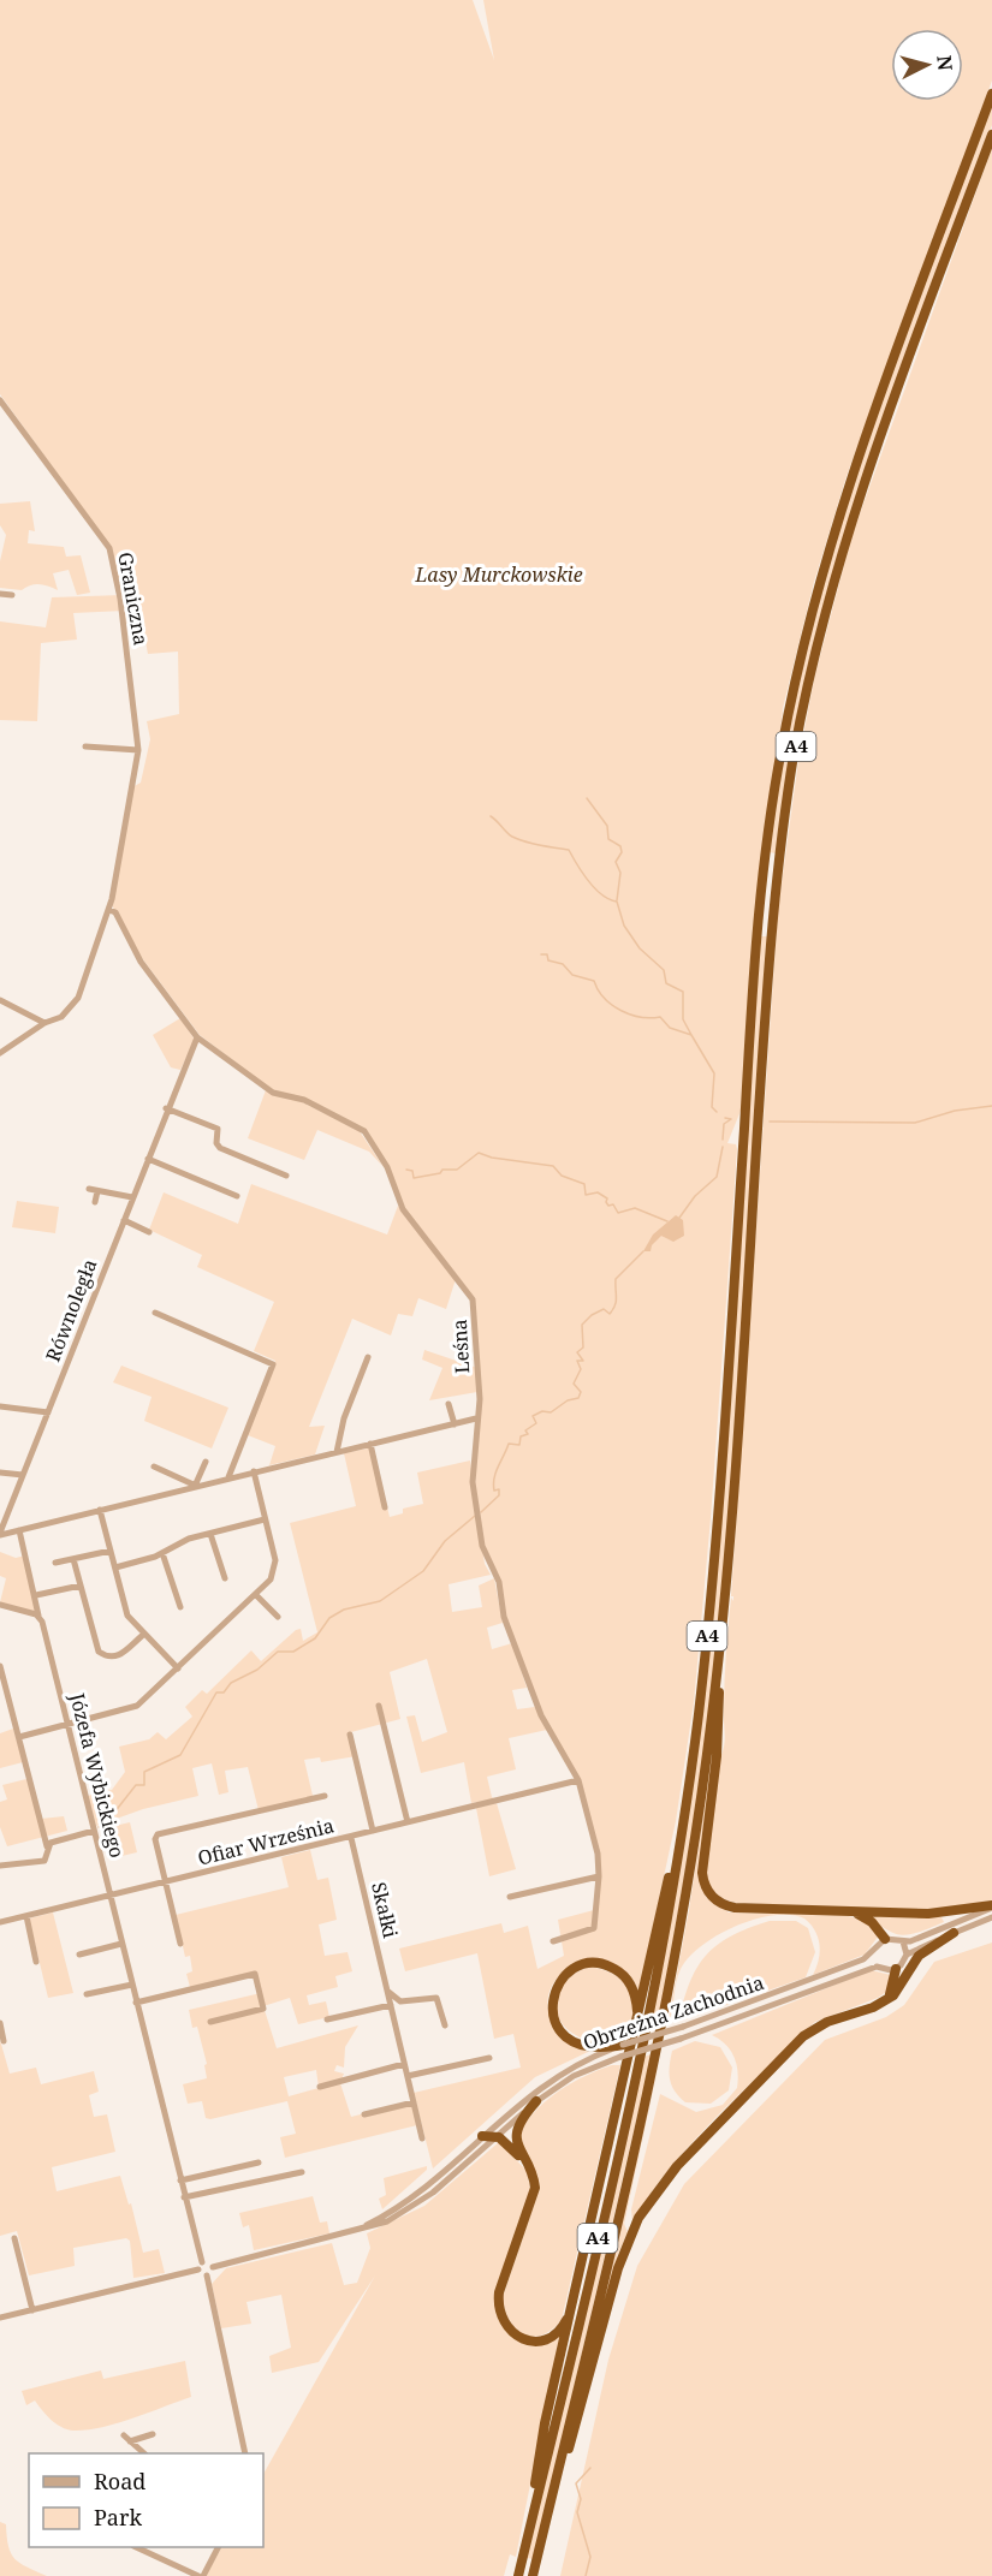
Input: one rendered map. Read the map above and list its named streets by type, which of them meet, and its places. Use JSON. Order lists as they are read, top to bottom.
{
  "streets": {
    "highway": ["A4"],
    "street": [
      "Graniczna",
      "Równoległa",
      "Leśna",
      "Józefa Wybickiego",
      "Ofiar Września",
      "Skałki",
      "Obrzeżna Zachodnia"
    ]
  },
  "crossings": [
    ["Graniczna", "Leśna"],
    ["Równoległa", "Leśna"],
    ["Leśna", "Ofiar Września"],
    ["Józefa Wybickiego", "Ofiar Września"],
    ["Józefa Wybickiego", "Obrzeżna Zachodnia"],
    ["Ofiar Września", "Skałki"]
  ],
  "parks": ["Lasy Murckowskie"],
  "legend": ["Road", "Park"],
  "north": "right"
}
